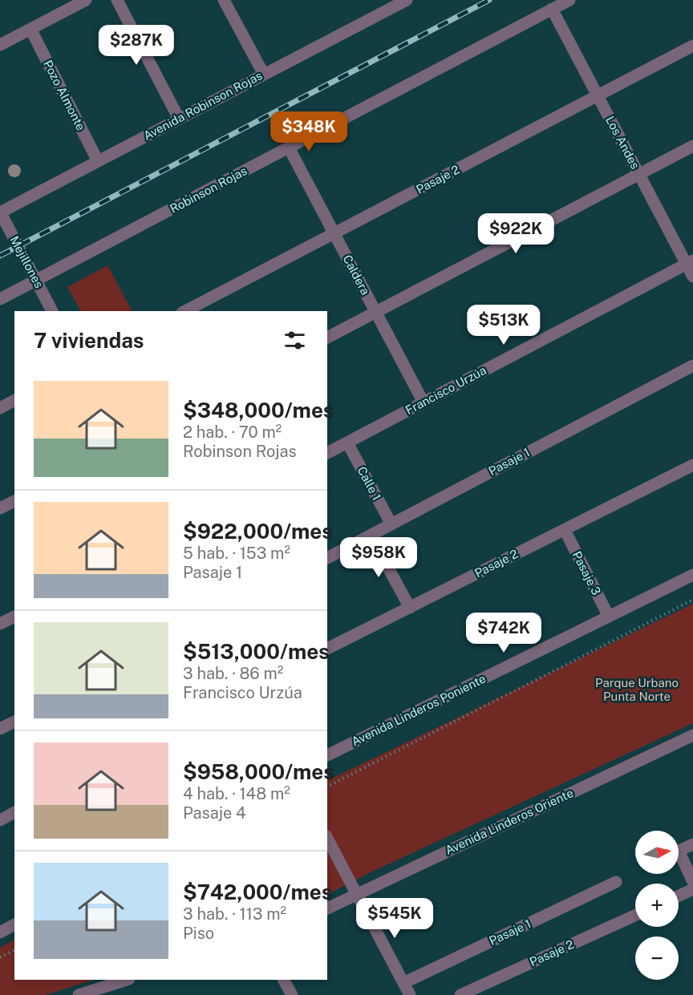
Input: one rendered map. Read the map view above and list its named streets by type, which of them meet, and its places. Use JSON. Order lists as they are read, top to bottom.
{
  "streets": {
    "street": [
      "Pozo Almonte",
      "Avenida Robinson Rojas",
      "Los Andes",
      "Pasaje 2",
      "Robinson Rojas",
      "Mejillones",
      "Caldera",
      "Francisco Urzúa",
      "Pasaje 1",
      "Calle 1",
      "Pasaje 3",
      "Avenida Linderos Poniente",
      "Avenida Linderos Oriente"
    ]
  },
  "crossings": [
    ["Pozo Almonte", "Avenida Robinson Rojas"],
    ["Avenida Robinson Rojas", "Mejillones"],
    ["Los Andes", "Pasaje 2"],
    ["Los Andes", "Robinson Rojas"],
    ["Los Andes", "Francisco Urzúa"],
    ["Pasaje 2", "Caldera"],
    ["Pasaje 2", "Pasaje 3"],
    ["Robinson Rojas", "Mejillones"],
    ["Robinson Rojas", "Caldera"],
    ["Caldera", "Francisco Urzúa"],
    ["Francisco Urzúa", "Calle 1"],
    ["Pasaje 1", "Calle 1"],
    ["Pasaje 3", "Avenida Linderos Poniente"]
  ],
  "parks": ["Parque Urbano Punta Norte"],
  "north": "right",
  "page": {
    "price": [
      "$287K",
      "$348K",
      "$922K",
      "$513K",
      "$958K",
      "$742K",
      "$545K"
    ],
    "heading": "7 viviendas",
    "list": [
      {
        "name": "$348,000/mes",
        "note": "2 hab. · 70 m² · Robinson Rojas"
      },
      {
        "name": "$922,000/mes",
        "note": "5 hab. · 153 m² · Pasaje 1"
      },
      {
        "name": "$513,000/mes",
        "note": "3 hab. · 86 m² · Francisco Urzúa"
      },
      {
        "name": "$958,000/mes",
        "note": "4 hab. · 148 m² · Pasaje 4"
      },
      {
        "name": "$742,000/mes",
        "note": "3 hab. · 113 m² · Piso"
      }
    ],
    "map_buttons": ["+", "−"]
  }
}
